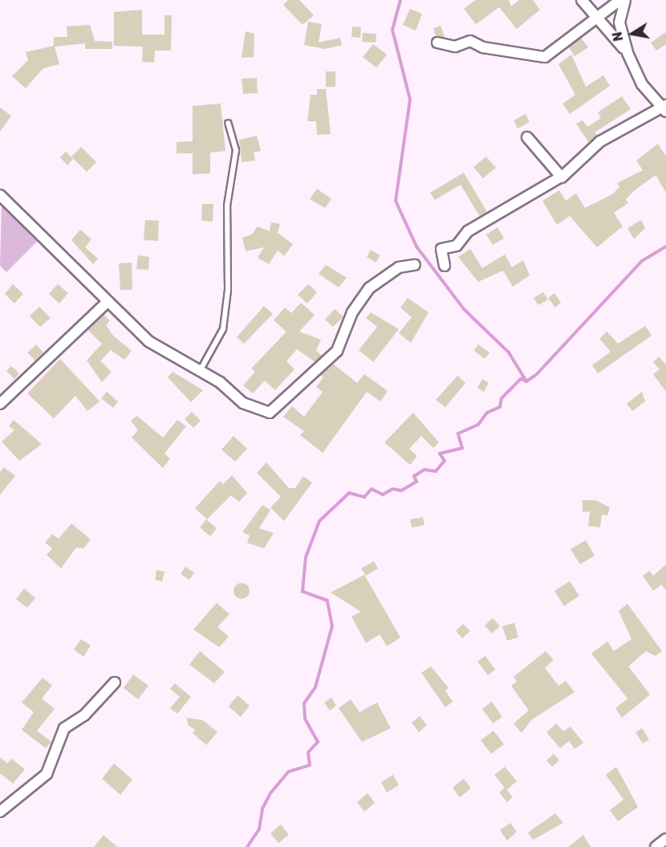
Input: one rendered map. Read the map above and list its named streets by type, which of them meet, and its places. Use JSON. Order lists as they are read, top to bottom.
{
  "north": "left"
}
